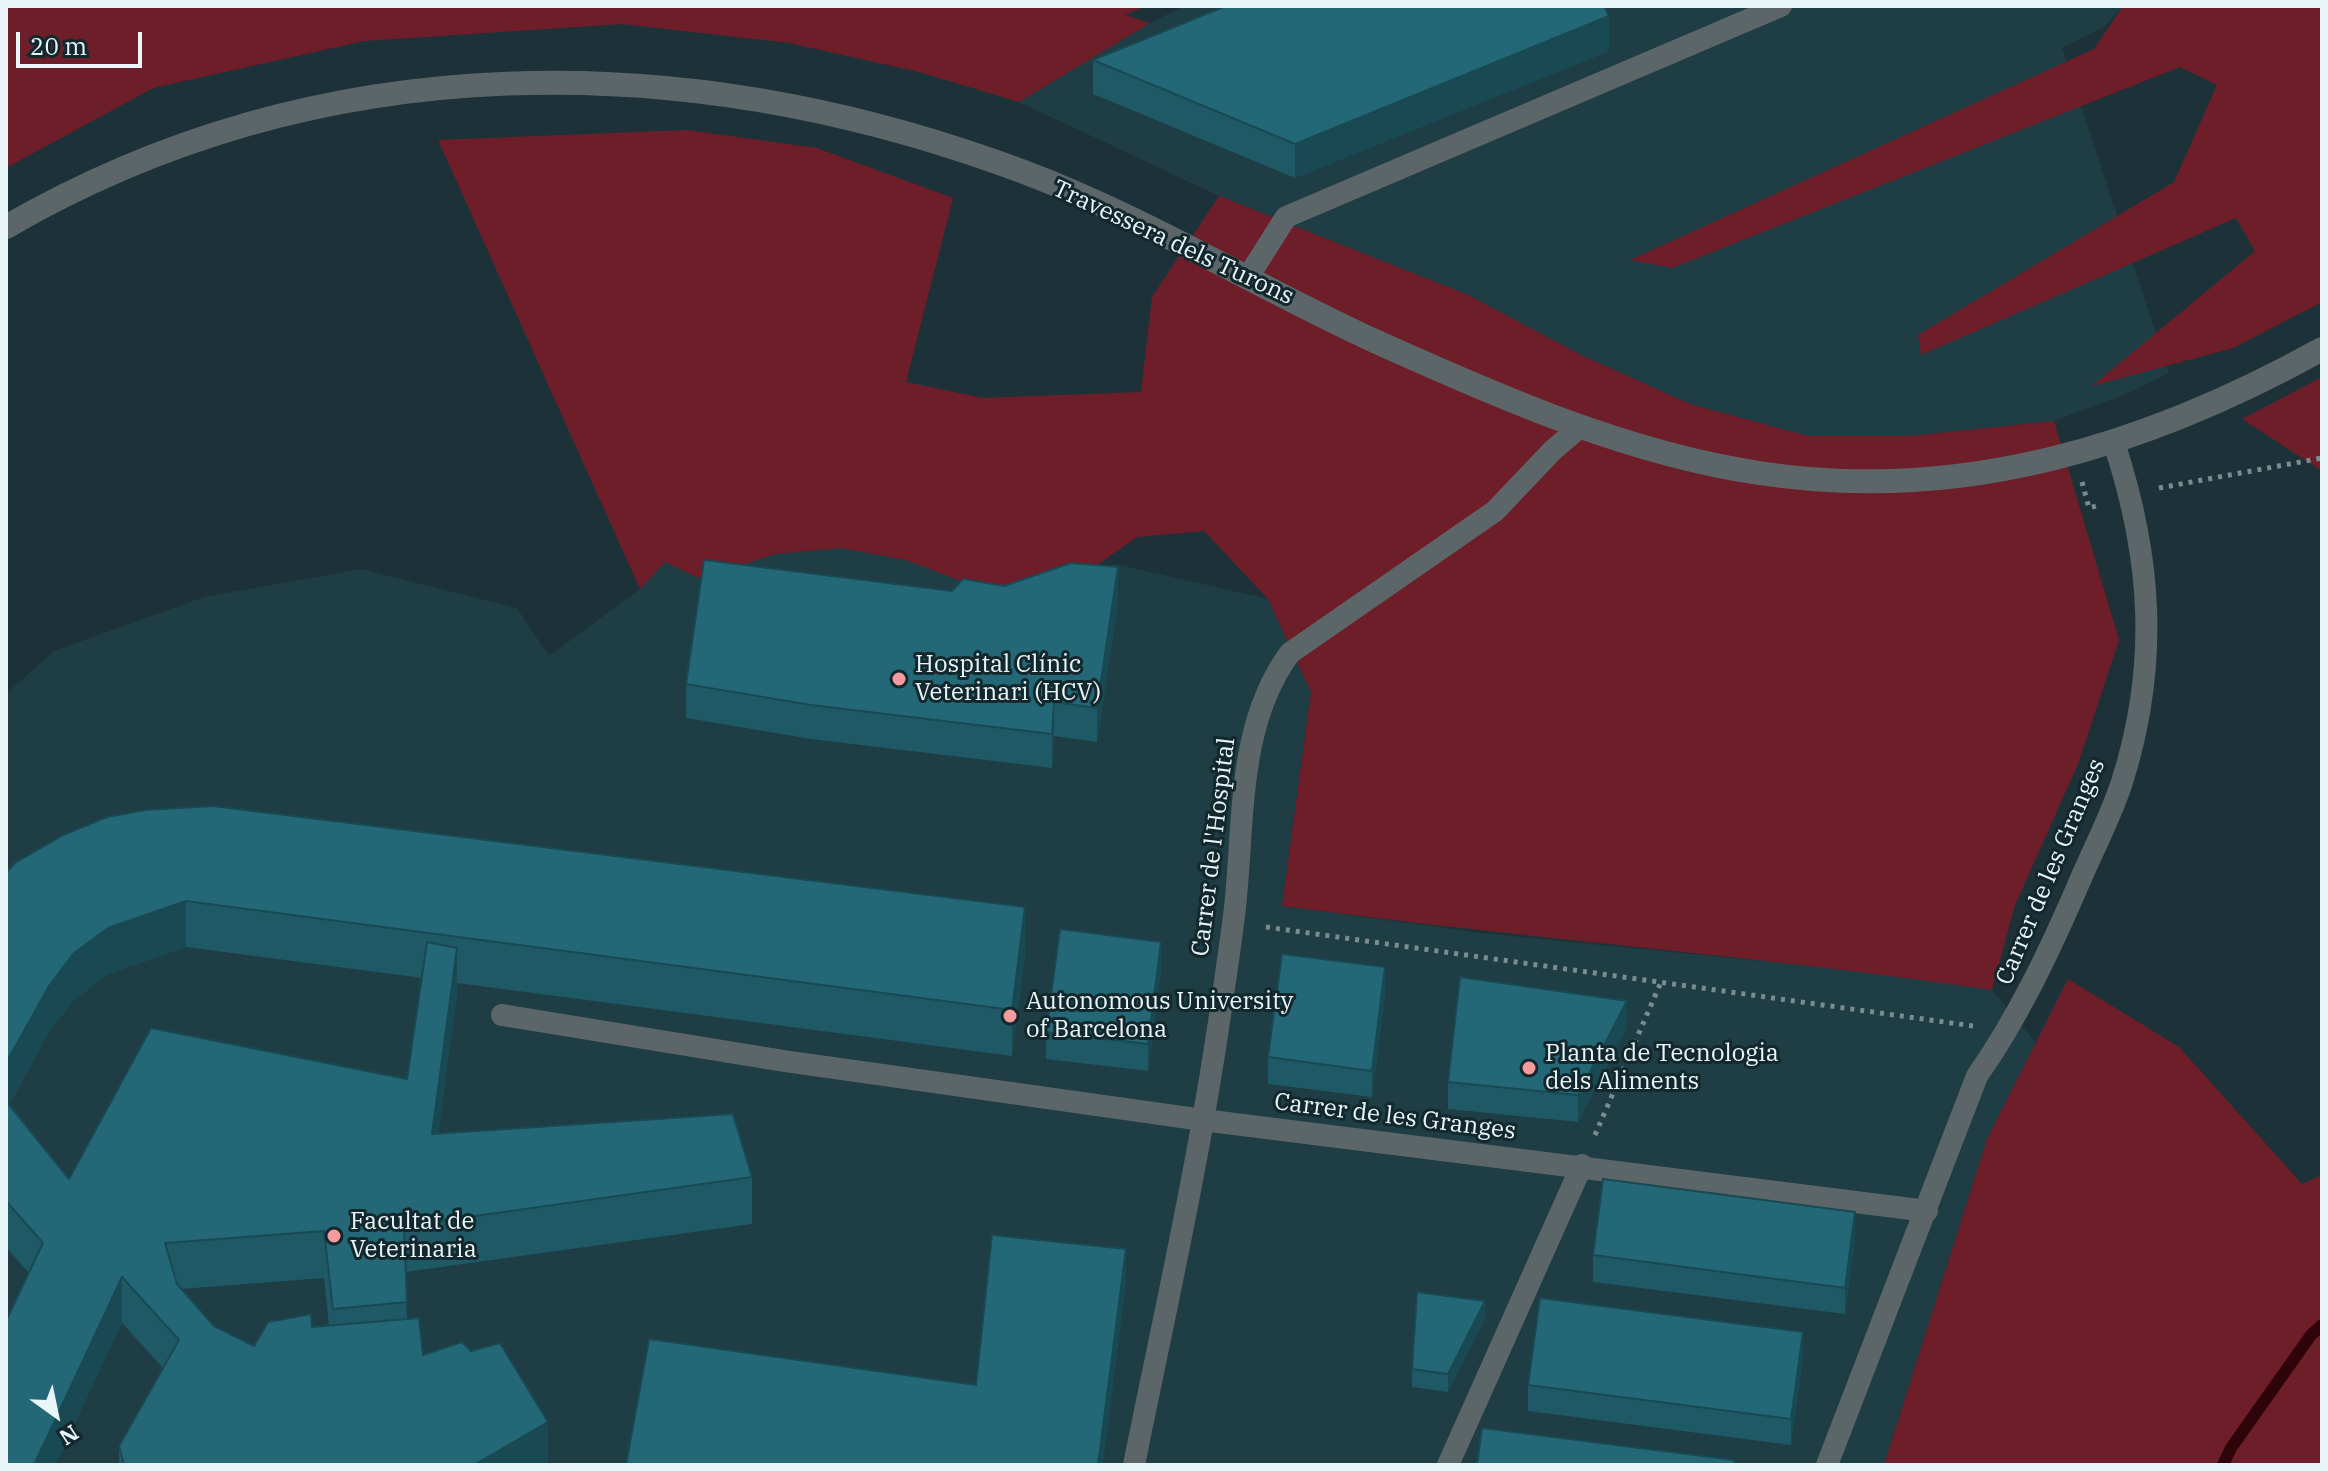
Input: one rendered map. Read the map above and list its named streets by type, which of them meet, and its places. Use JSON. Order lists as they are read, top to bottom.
{
  "streets": {
    "street": ["Travessera dels Turons"],
    "lane": ["Carrer de l'Hospital", "Carrer de les Granges"]
  },
  "crossings": [
    ["Travessera dels Turons", "Carrer de l'Hospital"],
    ["Travessera dels Turons", "Carrer de les Granges"],
    ["Carrer de l'Hospital", "Carrer de les Granges"]
  ],
  "places": [
    "Hospital Clínic Veterinari (HCV)",
    "Autonomous University of Barcelona",
    "Planta de Tecnologia dels Aliments",
    "Facultat de Veterinaria"
  ],
  "scale_bar": "20 m",
  "north": "bottom right"
}
